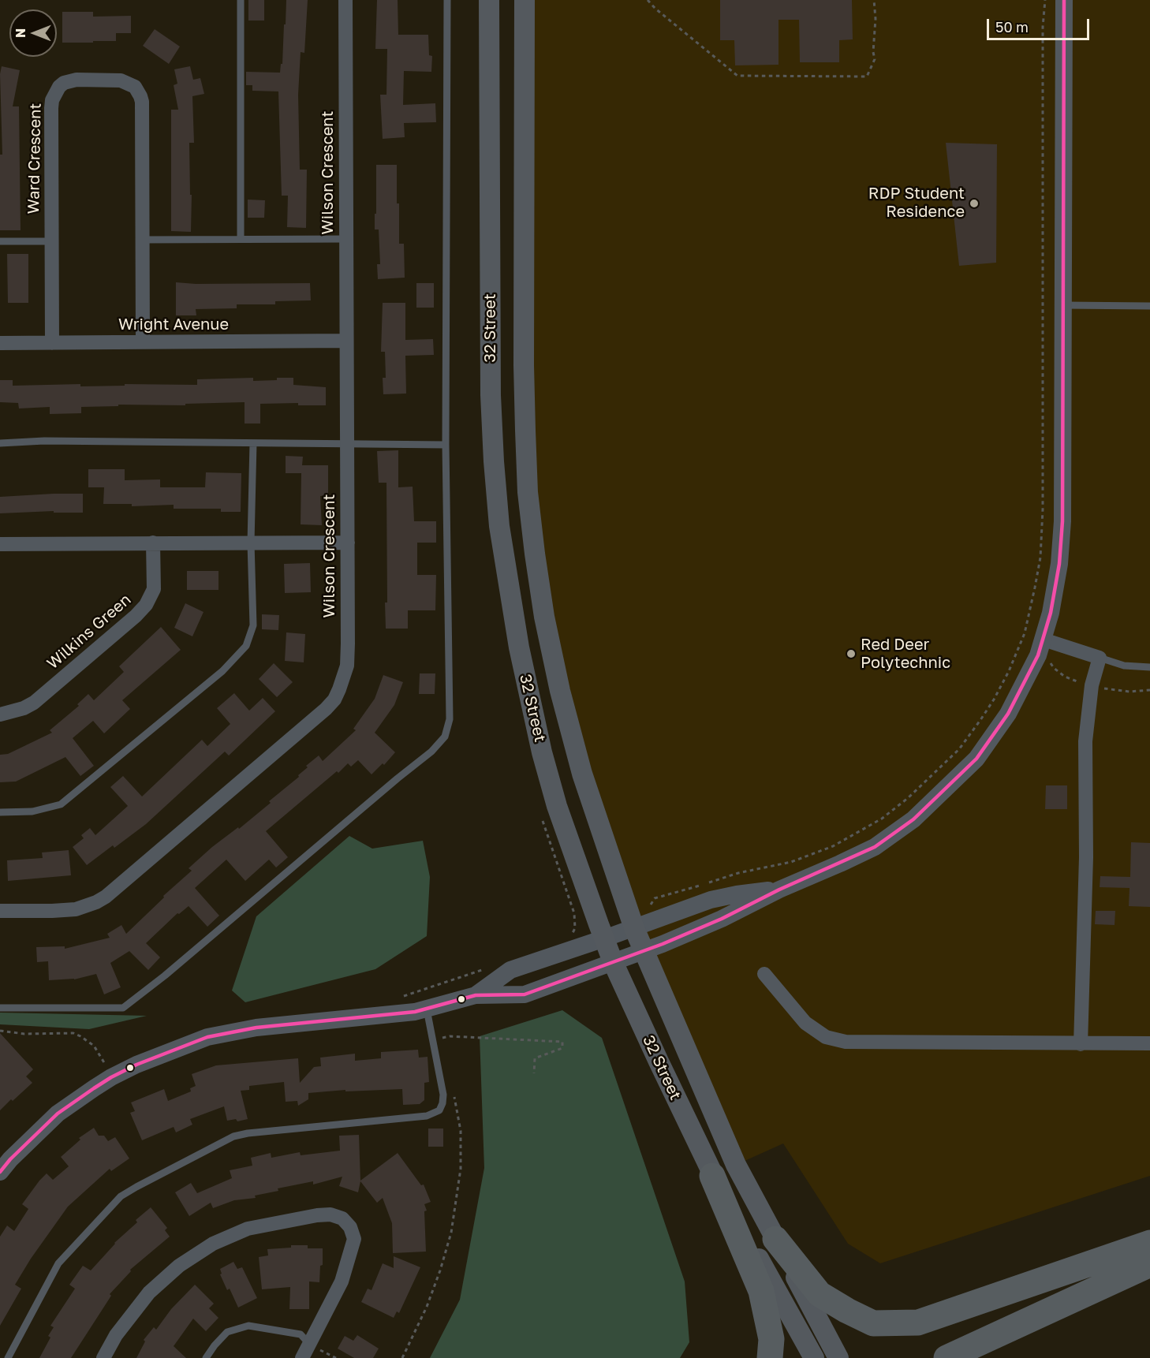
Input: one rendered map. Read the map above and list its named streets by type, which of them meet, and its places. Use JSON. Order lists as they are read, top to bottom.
{
  "streets": {
    "main road": ["32 Street"],
    "street": [
      "Ward Crescent",
      "Wilson Crescent",
      "Wright Avenue",
      "Wilkins Green"
    ]
  },
  "crossings": [
    ["Ward Crescent", "Wright Avenue"],
    ["Wilson Crescent", "Wright Avenue"]
  ],
  "places": ["RDP Student Residence", "Red Deer Polytechnic"],
  "scale_bar": "50 m",
  "north": "left"
}
